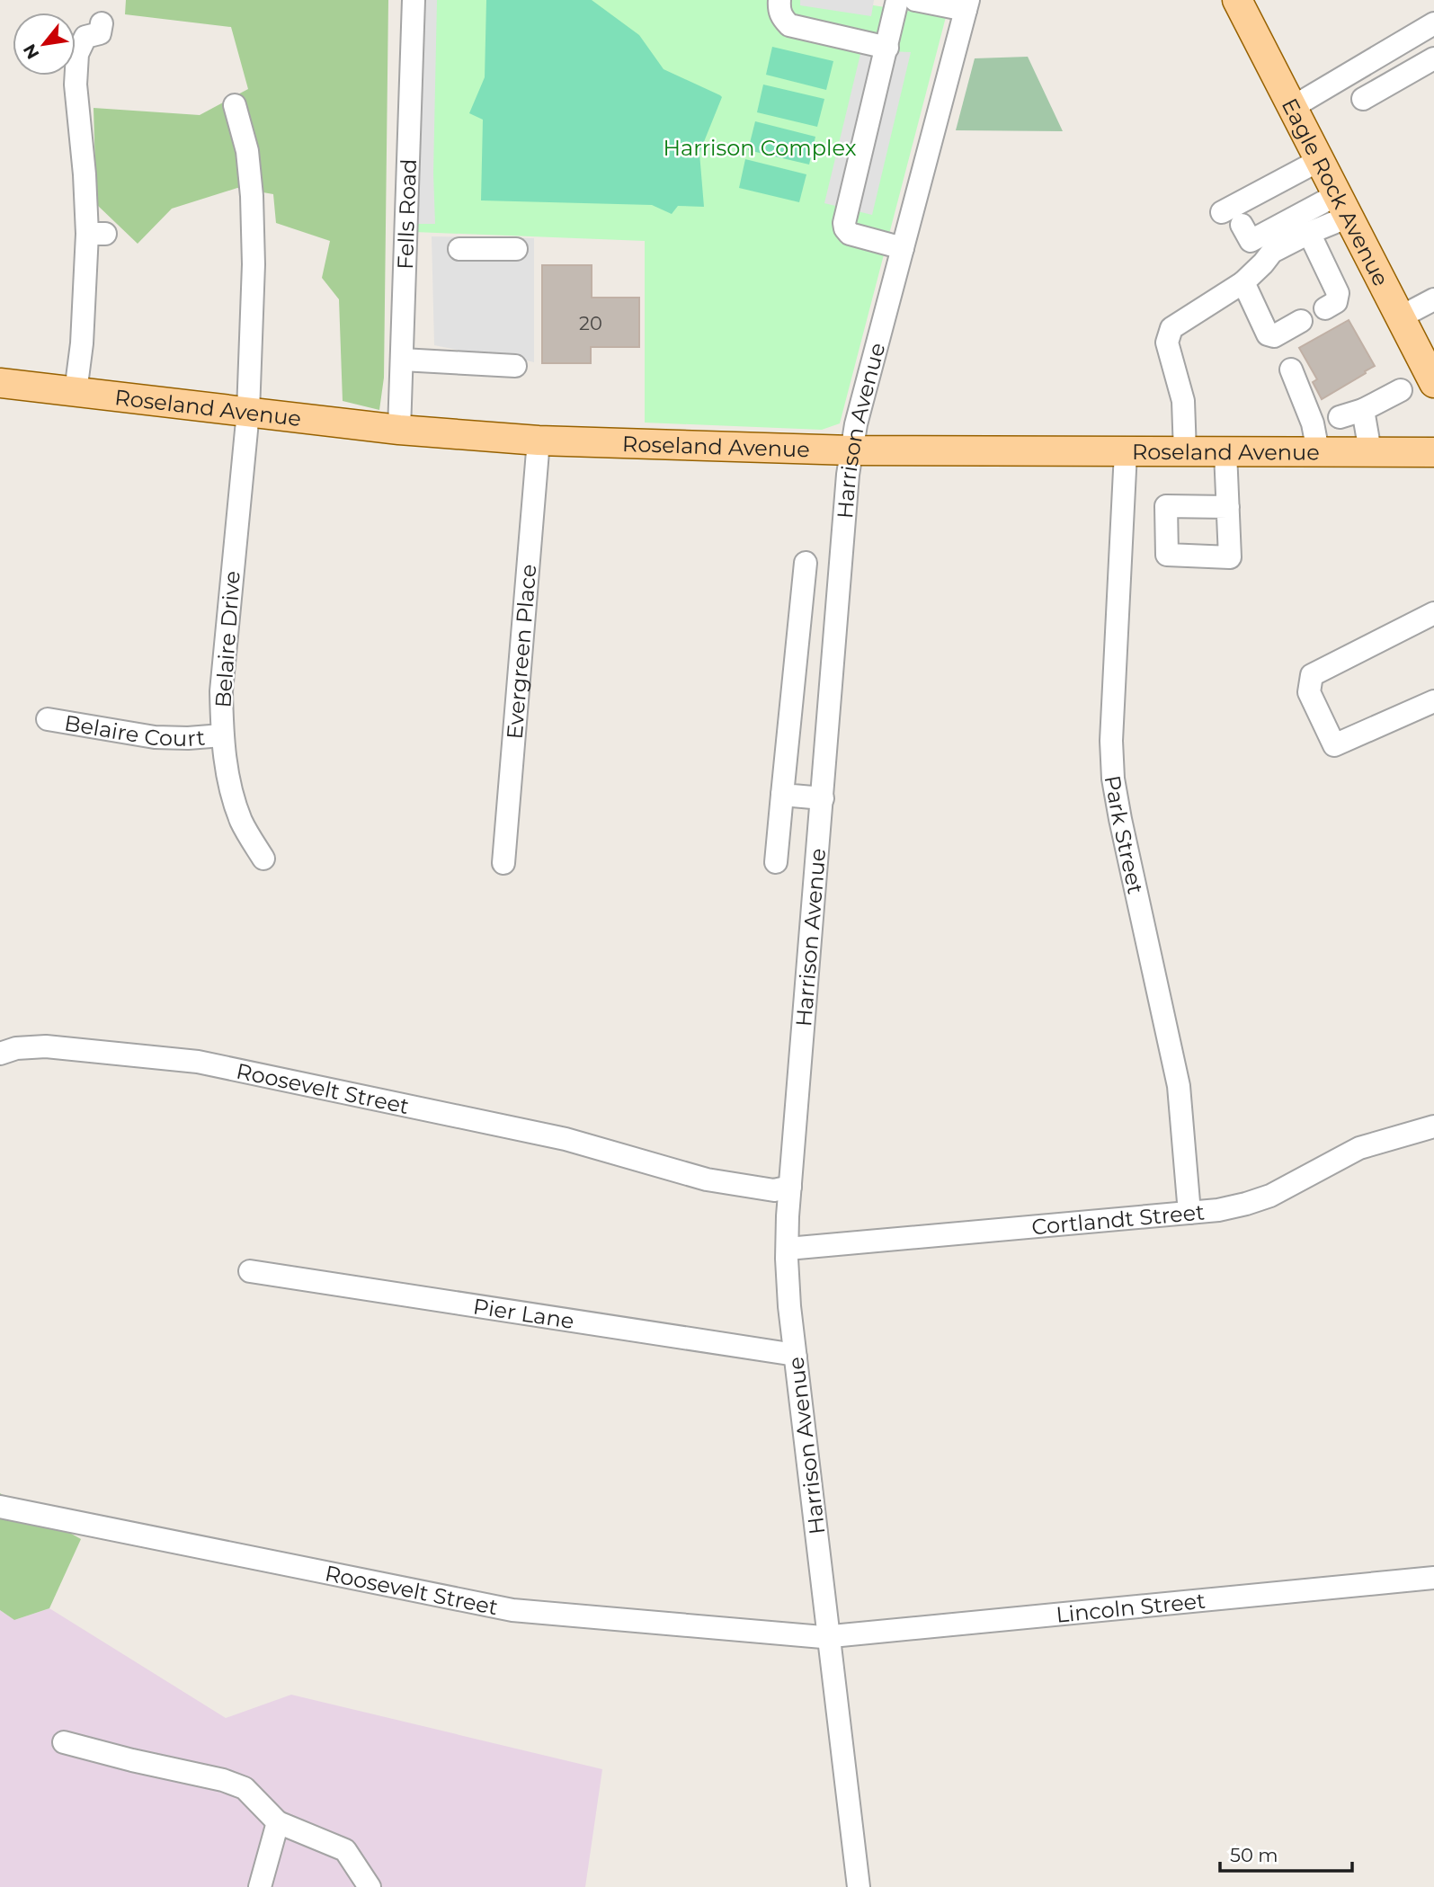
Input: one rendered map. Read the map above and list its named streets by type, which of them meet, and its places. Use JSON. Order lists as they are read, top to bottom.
{
  "streets": {
    "main road": ["Eagle Rock Avenue", "Roseland Avenue"],
    "street": [
      "Fells Road",
      "Harrison Avenue",
      "Belaire Drive",
      "Evergreen Place",
      "Belaire Court",
      "Park Street",
      "Roosevelt Street",
      "Cortlandt Street",
      "Pier Lane",
      "Lincoln Street"
    ]
  },
  "crossings": [
    ["Fells Road", "Roseland Avenue"],
    ["Roseland Avenue", "Harrison Avenue"],
    ["Roseland Avenue", "Belaire Drive"],
    ["Roseland Avenue", "Evergreen Place"],
    ["Roseland Avenue", "Park Street"],
    ["Harrison Avenue", "Roosevelt Street"],
    ["Harrison Avenue", "Cortlandt Street"],
    ["Harrison Avenue", "Pier Lane"],
    ["Harrison Avenue", "Lincoln Street"],
    ["Belaire Drive", "Belaire Court"],
    ["Park Street", "Cortlandt Street"],
    ["Roosevelt Street", "Lincoln Street"]
  ],
  "parks": ["Harrison Complex"],
  "house_numbers": ["20"],
  "scale_bar": "50 m",
  "north": "bottom left"
}
